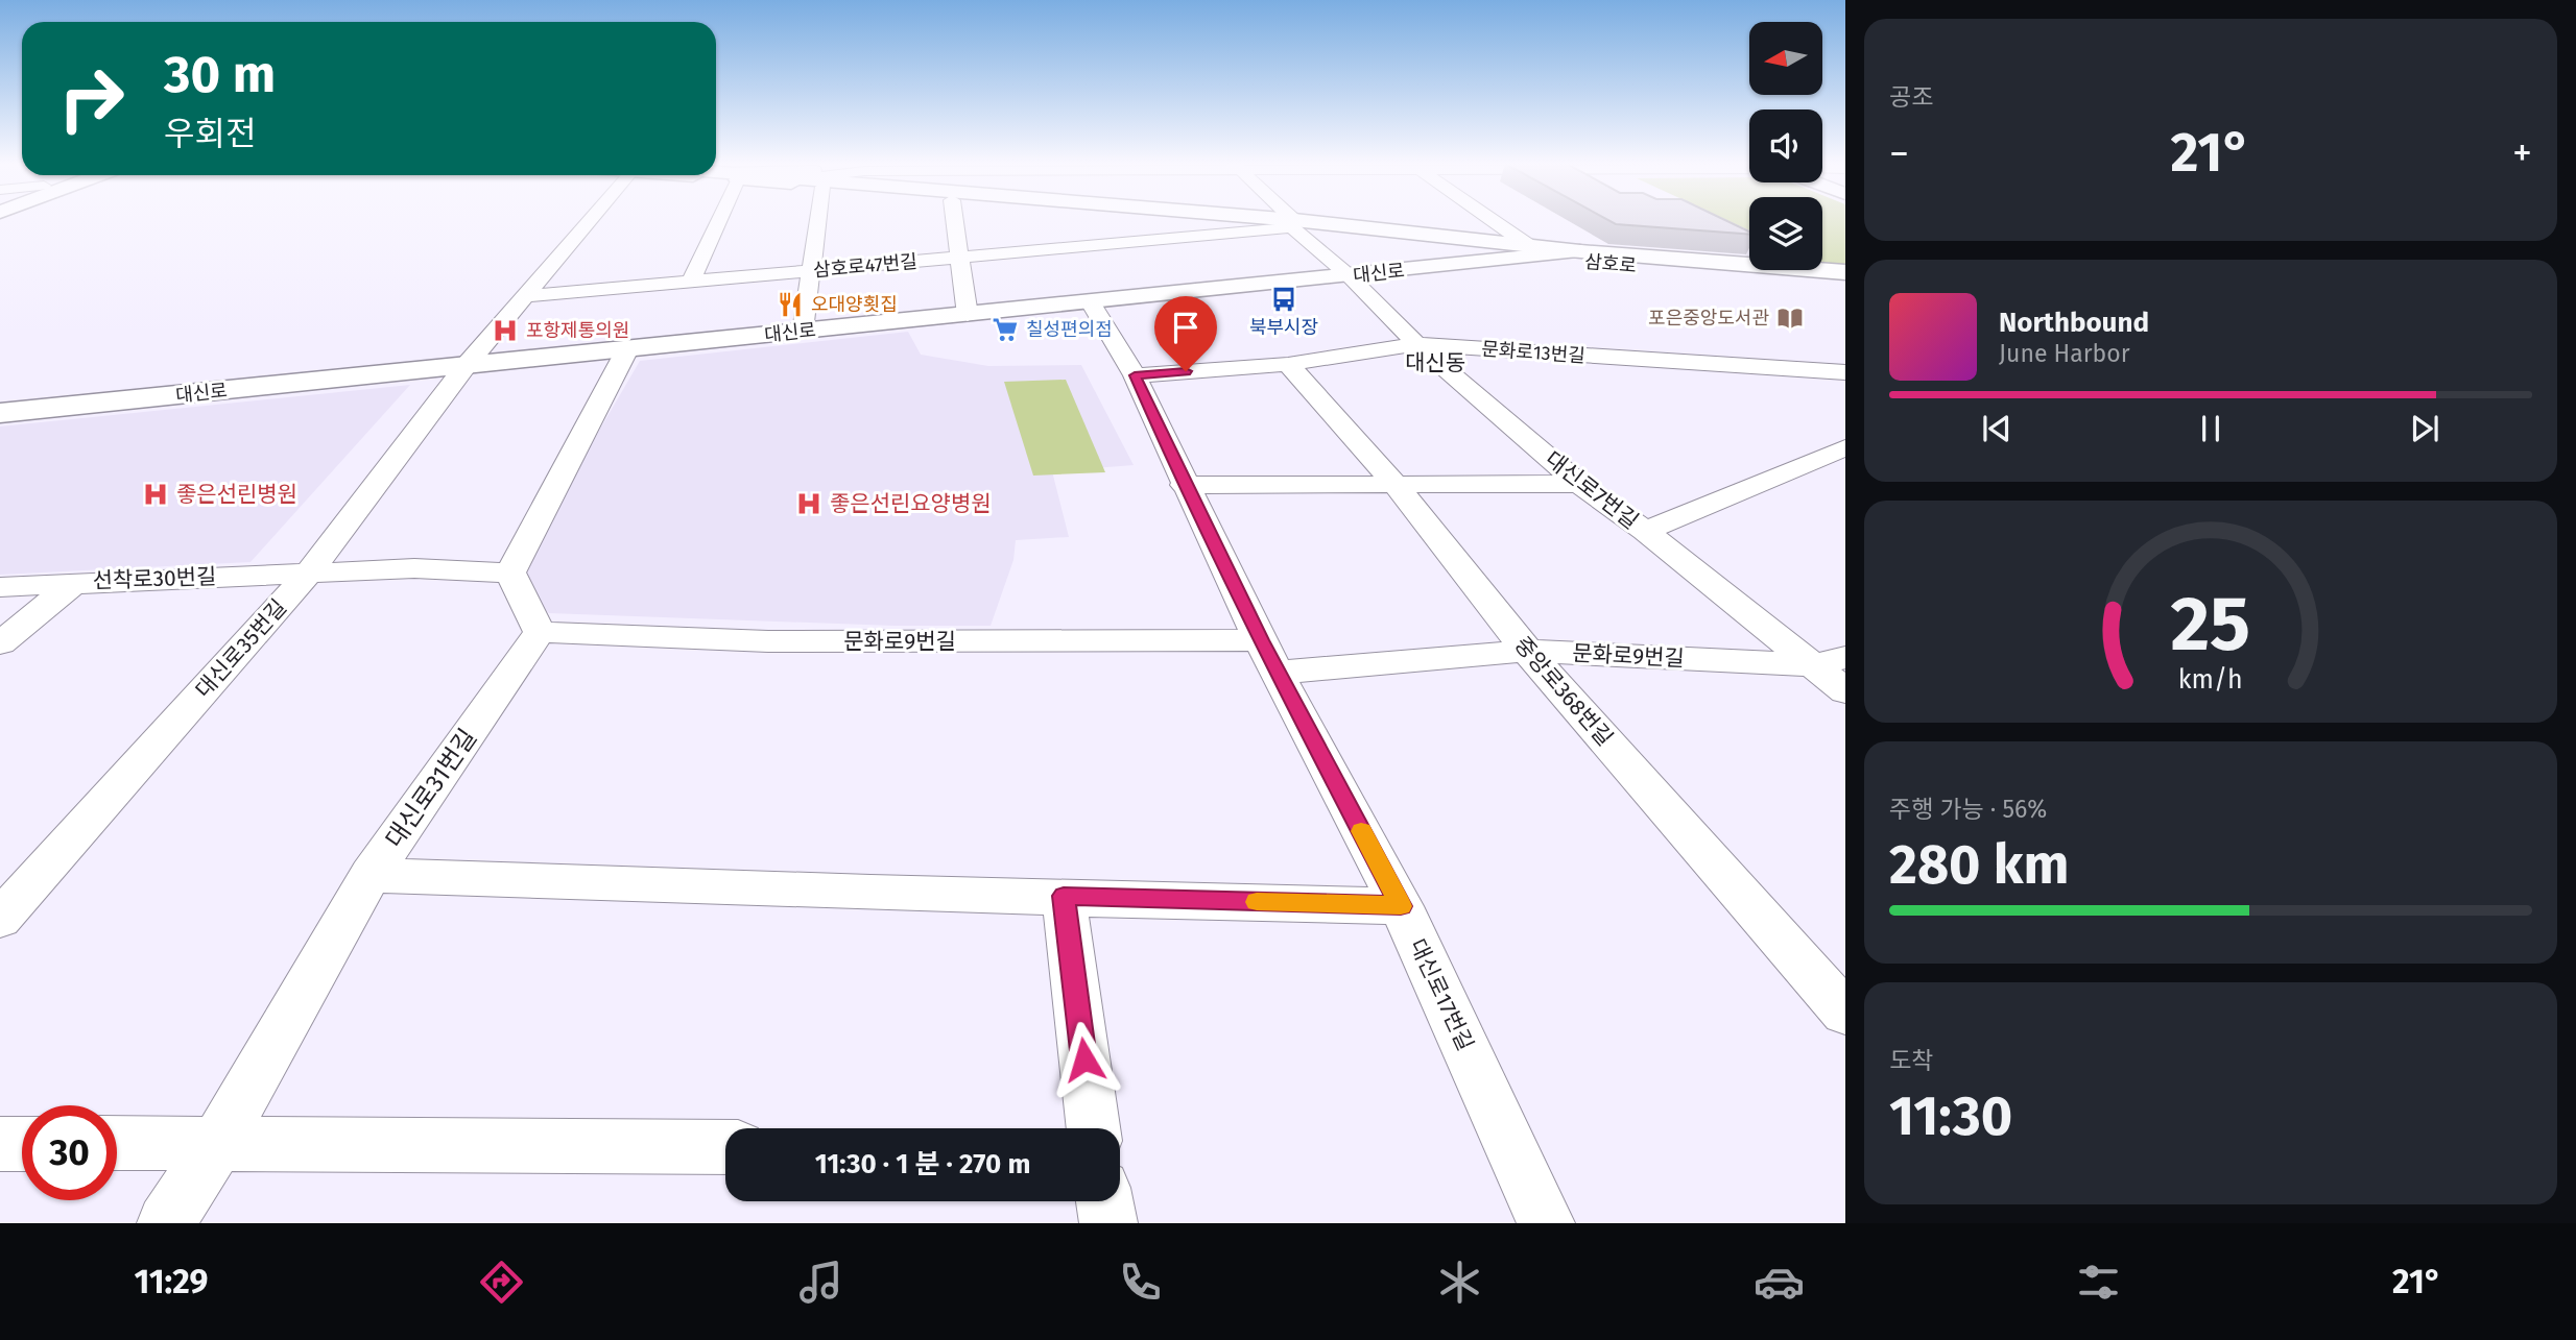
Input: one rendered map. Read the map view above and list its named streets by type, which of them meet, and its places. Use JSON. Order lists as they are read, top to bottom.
{
  "streets": {
    "main road": ["삼호로", "대신로"],
    "street": [
      "삼호로47번길",
      "문화로13번길",
      "대신로7번길",
      "선착로30번길",
      "문화로9번길",
      "대신로35번길",
      "중앙로368번길",
      "대신로31번길",
      "대신로17번길"
    ]
  },
  "crossings": [
    ["삼호로", "삼호로47번길"],
    ["삼호로", "대신로"],
    ["삼호로", "대신로7번길"],
    ["삼호로47번길", "대신로7번길"],
    ["삼호로47번길", "대신로35번길"],
    ["대신로", "대신로7번길"],
    ["대신로", "대신로35번길"],
    ["대신로", "대신로17번길"],
    ["문화로13번길", "대신로7번길"],
    ["문화로13번길", "중앙로368번길"],
    ["문화로13번길", "대신로17번길"],
    ["대신로7번길", "문화로9번길"],
    ["선착로30번길", "대신로35번길"],
    ["문화로9번길", "중앙로368번길"],
    ["문화로9번길", "대신로31번길"],
    ["문화로9번길", "대신로17번길"]
  ],
  "districts": ["대신동"],
  "places": {
    "bus stop": ["북부시장"],
    "restaurant": ["오대양횟집"],
    "library": ["포은중앙도서관"],
    "supermarket": ["칠성편의점"],
    "hospital": ["포항제통의원", "좋은선린병원", "좋은선린요양병원"]
  },
  "north": "left",
  "page": {
    "tile": [
      "공조",
      ["주행 가능 · 56%", "280 km"],
      ["도착", "11:30"]
    ],
    "turn": ["30 m", "우회전"],
    "heat": ["−", "21°", "+"],
    "song": ["Northbound", "June Harbor"],
    "limit": "30",
    "trip": "11:30 · 1 분 · 270 m",
    "tabs": ["11:29", "21°"],
    "gauge": ["25", "km/h"]
  }
}
